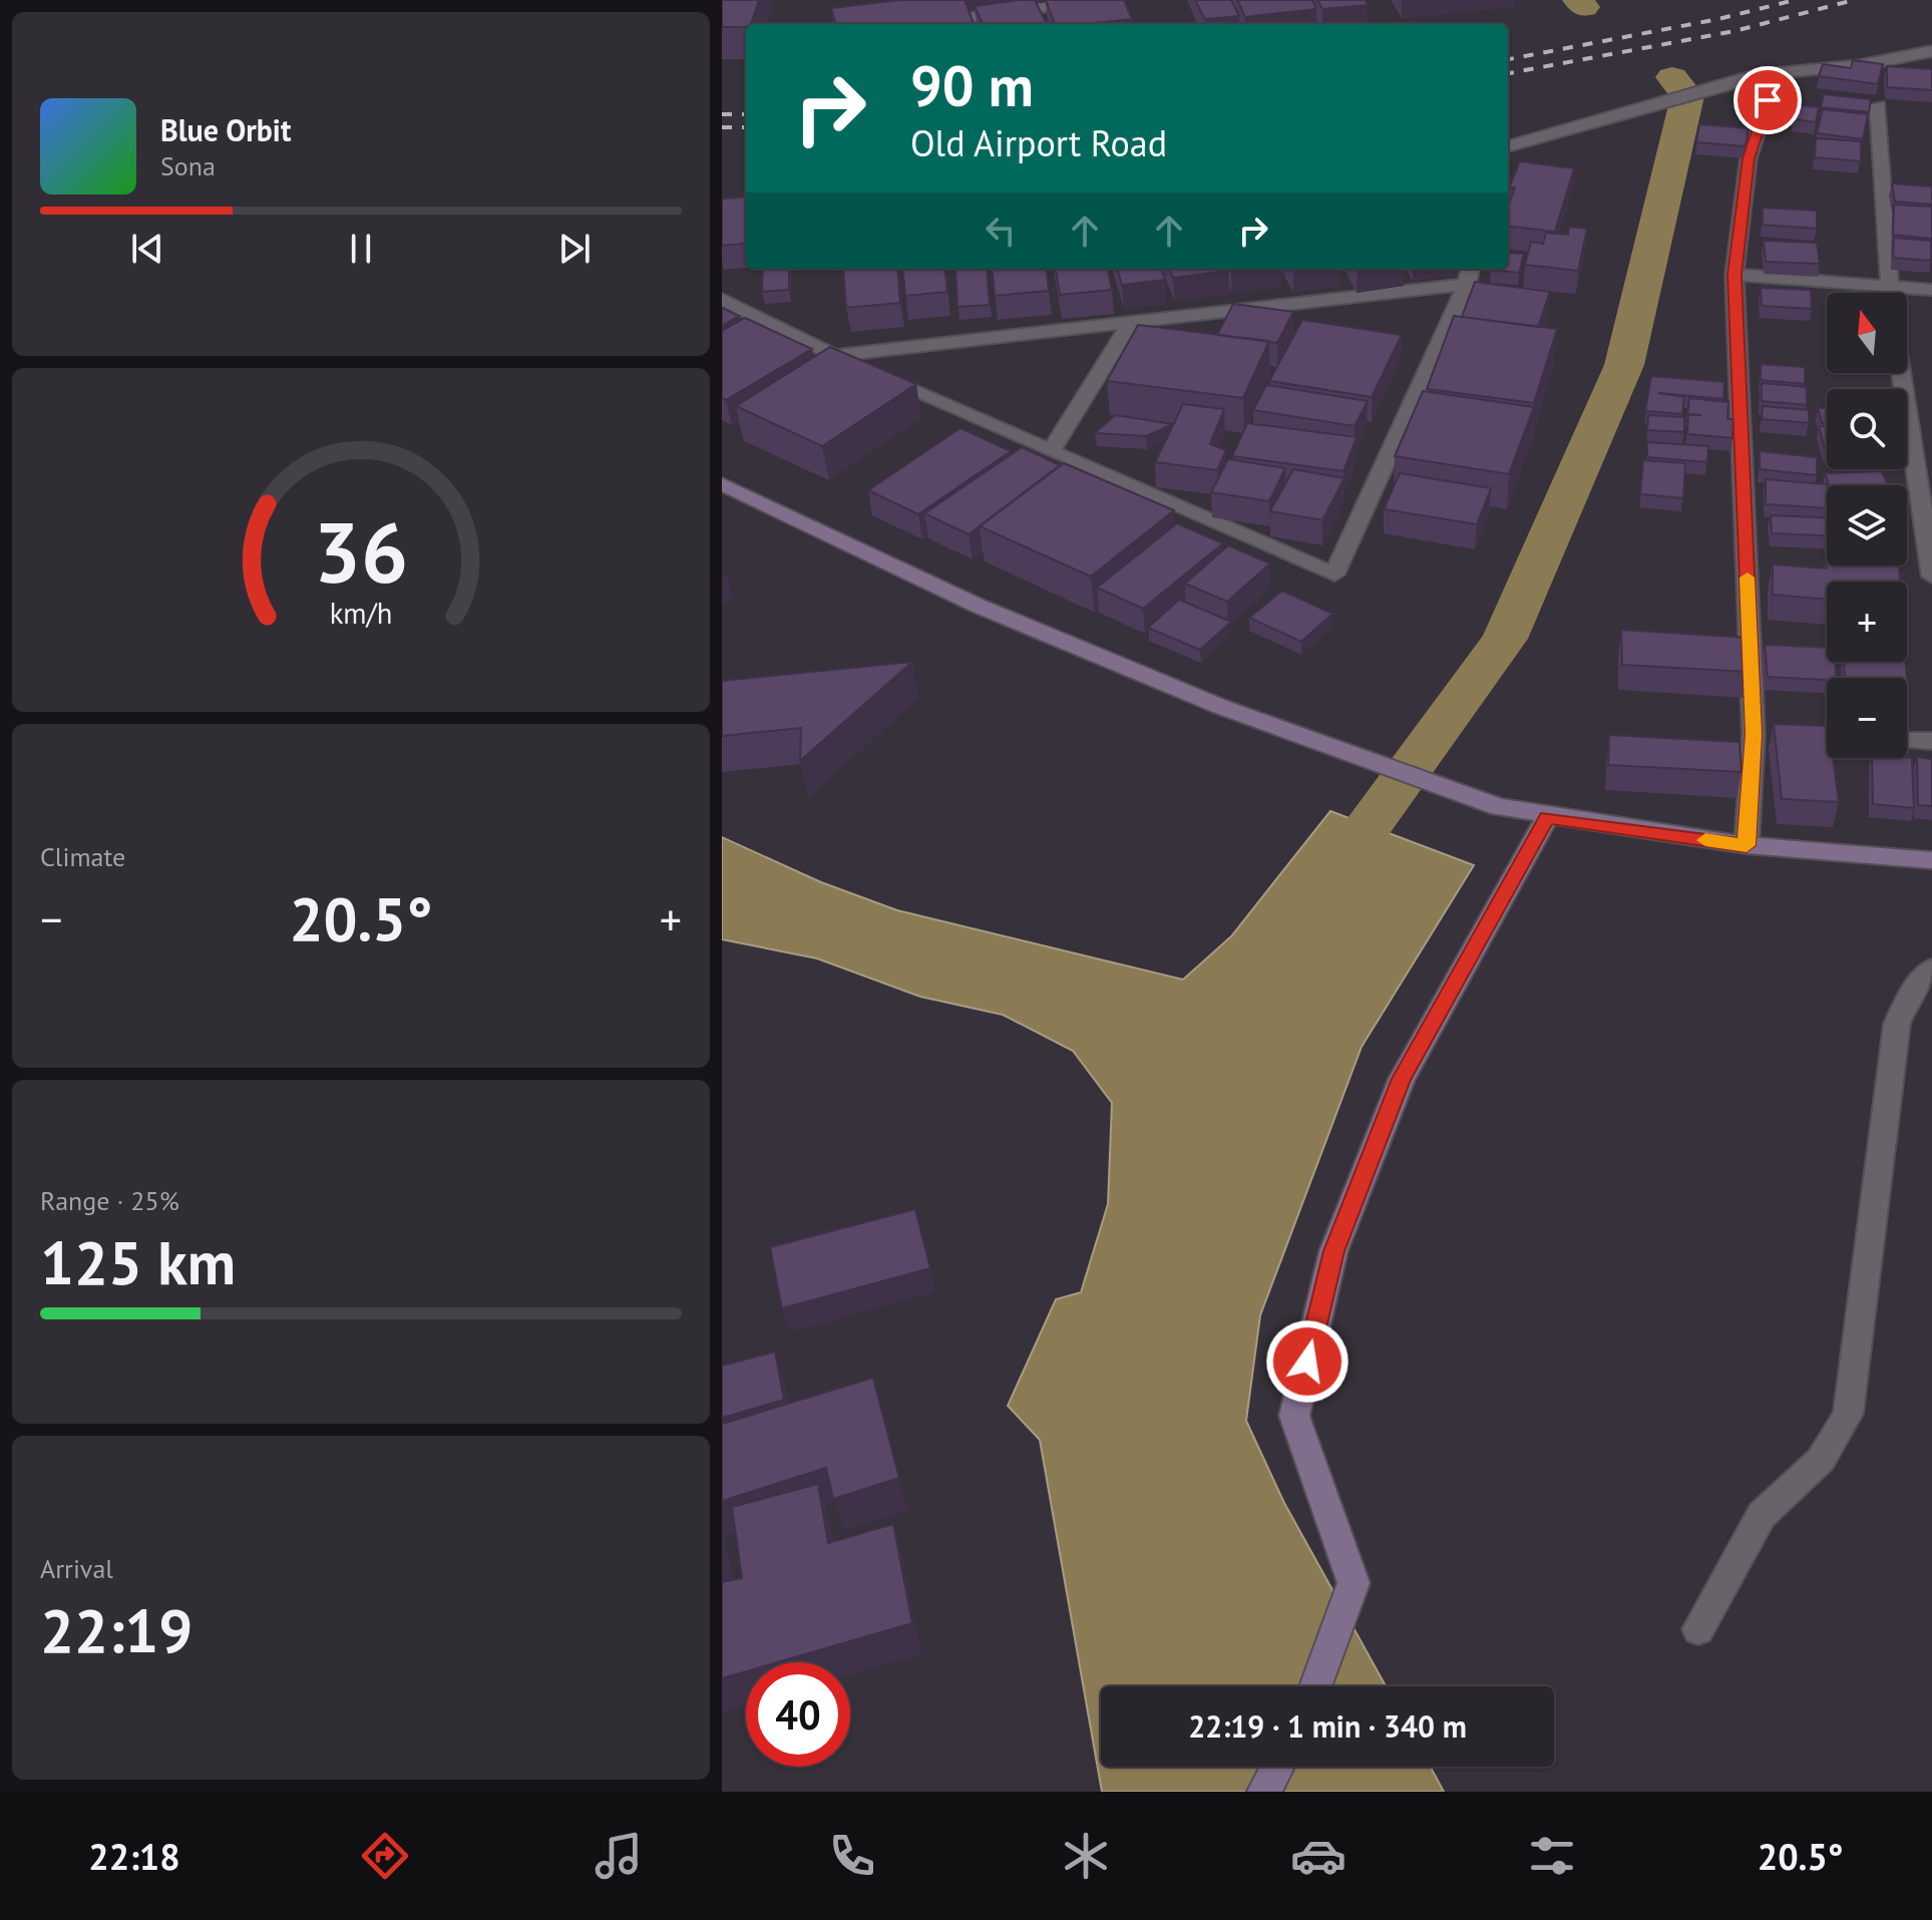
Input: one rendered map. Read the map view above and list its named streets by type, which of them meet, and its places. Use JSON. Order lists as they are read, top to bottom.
{
  "north": "top",
  "page": {
    "turn": ["90 m", "Old Airport Road"],
    "song": ["Blue Orbit", "Sona"],
    "map_buttons": ["+", "−"],
    "tile": [
      "Climate",
      ["Range · 25%", "125 km"],
      ["Arrival", "22:19"]
    ],
    "heat": ["−", "20.5°", "+"],
    "limit": "40",
    "trip": "22:19 · 1 min · 340 m",
    "tabs": ["22:18", "20.5°"],
    "gauge": ["36", "km/h"]
  }
}
